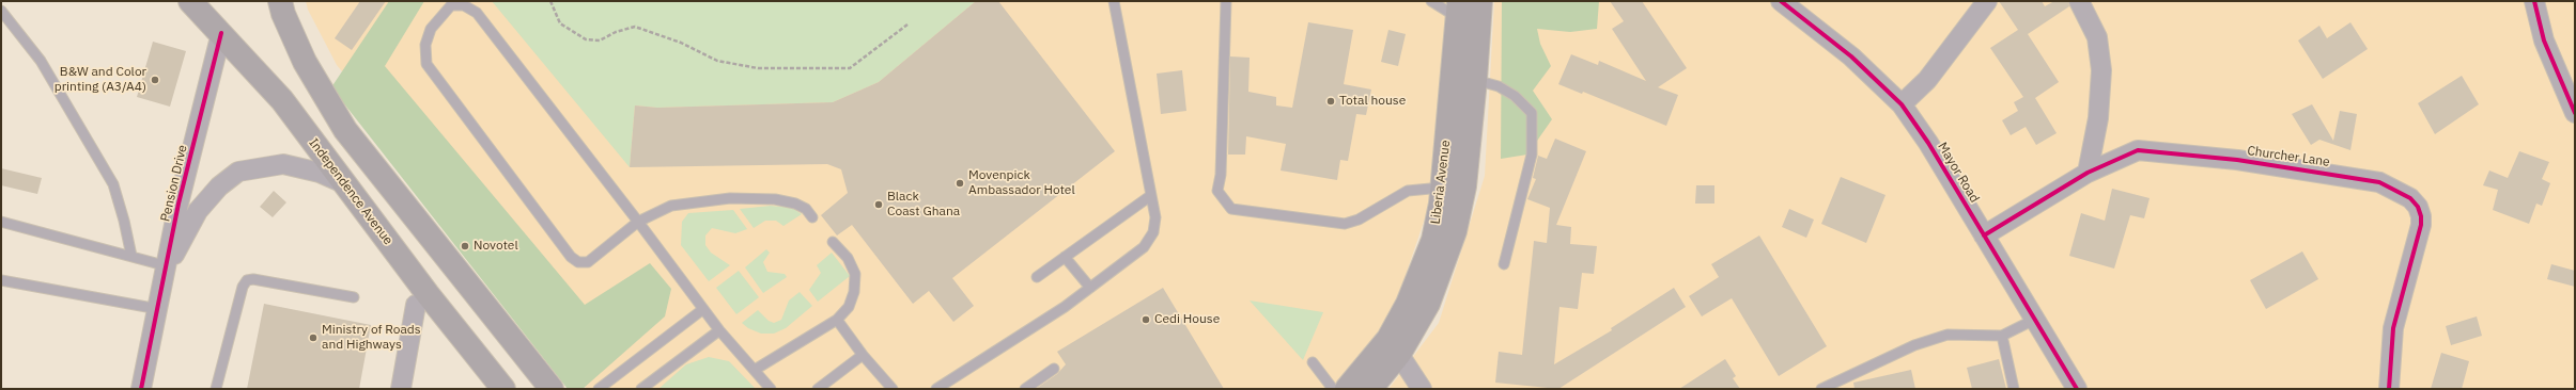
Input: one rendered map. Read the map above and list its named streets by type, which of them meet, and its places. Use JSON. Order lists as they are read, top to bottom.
{
  "streets": {
    "main road": ["Liberia Avenue", "Independence Avenue"],
    "street": ["Churcher Lane", "Mayor Road", "Pension Drive"]
  },
  "crossings": [
    ["Churcher Lane", "Mayor Road"],
    ["Pension Drive", "Independence Avenue"]
  ],
  "places": [
    "B&W and Color printing (A3/A4)",
    "Total house",
    "Movenpick Ambassador Hotel",
    "Black Coast Ghana",
    "Novotel",
    "Cedi House",
    "Ministry of Roads and Highways"
  ]
}
